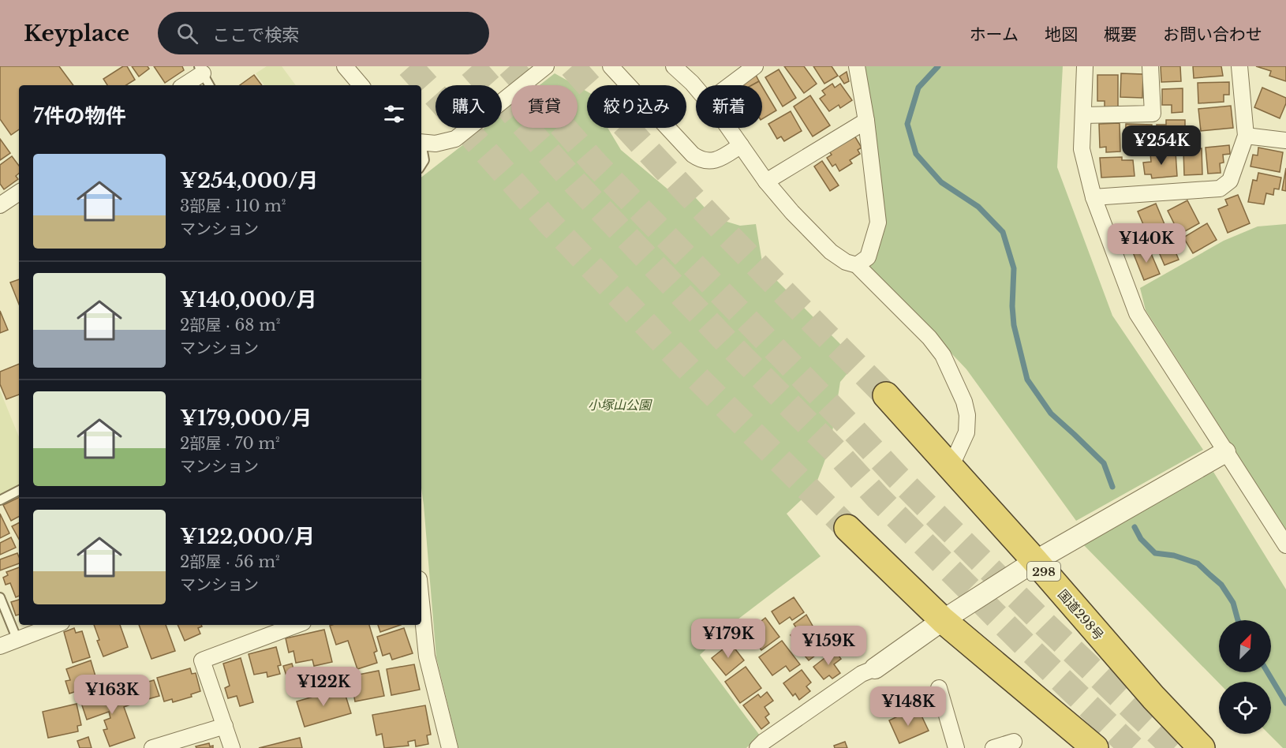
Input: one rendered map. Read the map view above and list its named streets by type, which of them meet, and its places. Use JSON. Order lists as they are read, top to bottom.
{
  "streets": {
    "highway": ["298", "国道298号"]
  },
  "parks": ["小塚山公園"],
  "north": "top right",
  "page": {
    "header": "Keyplace",
    "search": "ここで検索",
    "nav": [
      "ホーム",
      "地図",
      "概要",
      "お問い合わせ"
    ],
    "chip": [
      "購入",
      "賃貸",
      "絞り込み",
      "新着"
    ],
    "heading": "7件の物件",
    "price": [
      "¥254K",
      "¥140K",
      "¥179K",
      "¥159K",
      "¥122K",
      "¥163K",
      "¥148K"
    ],
    "list": [
      {
        "name": "¥254,000/月",
        "note": "3部屋 · 110 m² · マンション"
      },
      {
        "name": "¥140,000/月",
        "note": "2部屋 · 68 m² · マンション"
      },
      {
        "name": "¥179,000/月",
        "note": "2部屋 · 70 m² · マンション"
      },
      {
        "name": "¥122,000/月",
        "note": "2部屋 · 56 m² · マンション"
      }
    ]
  }
}
